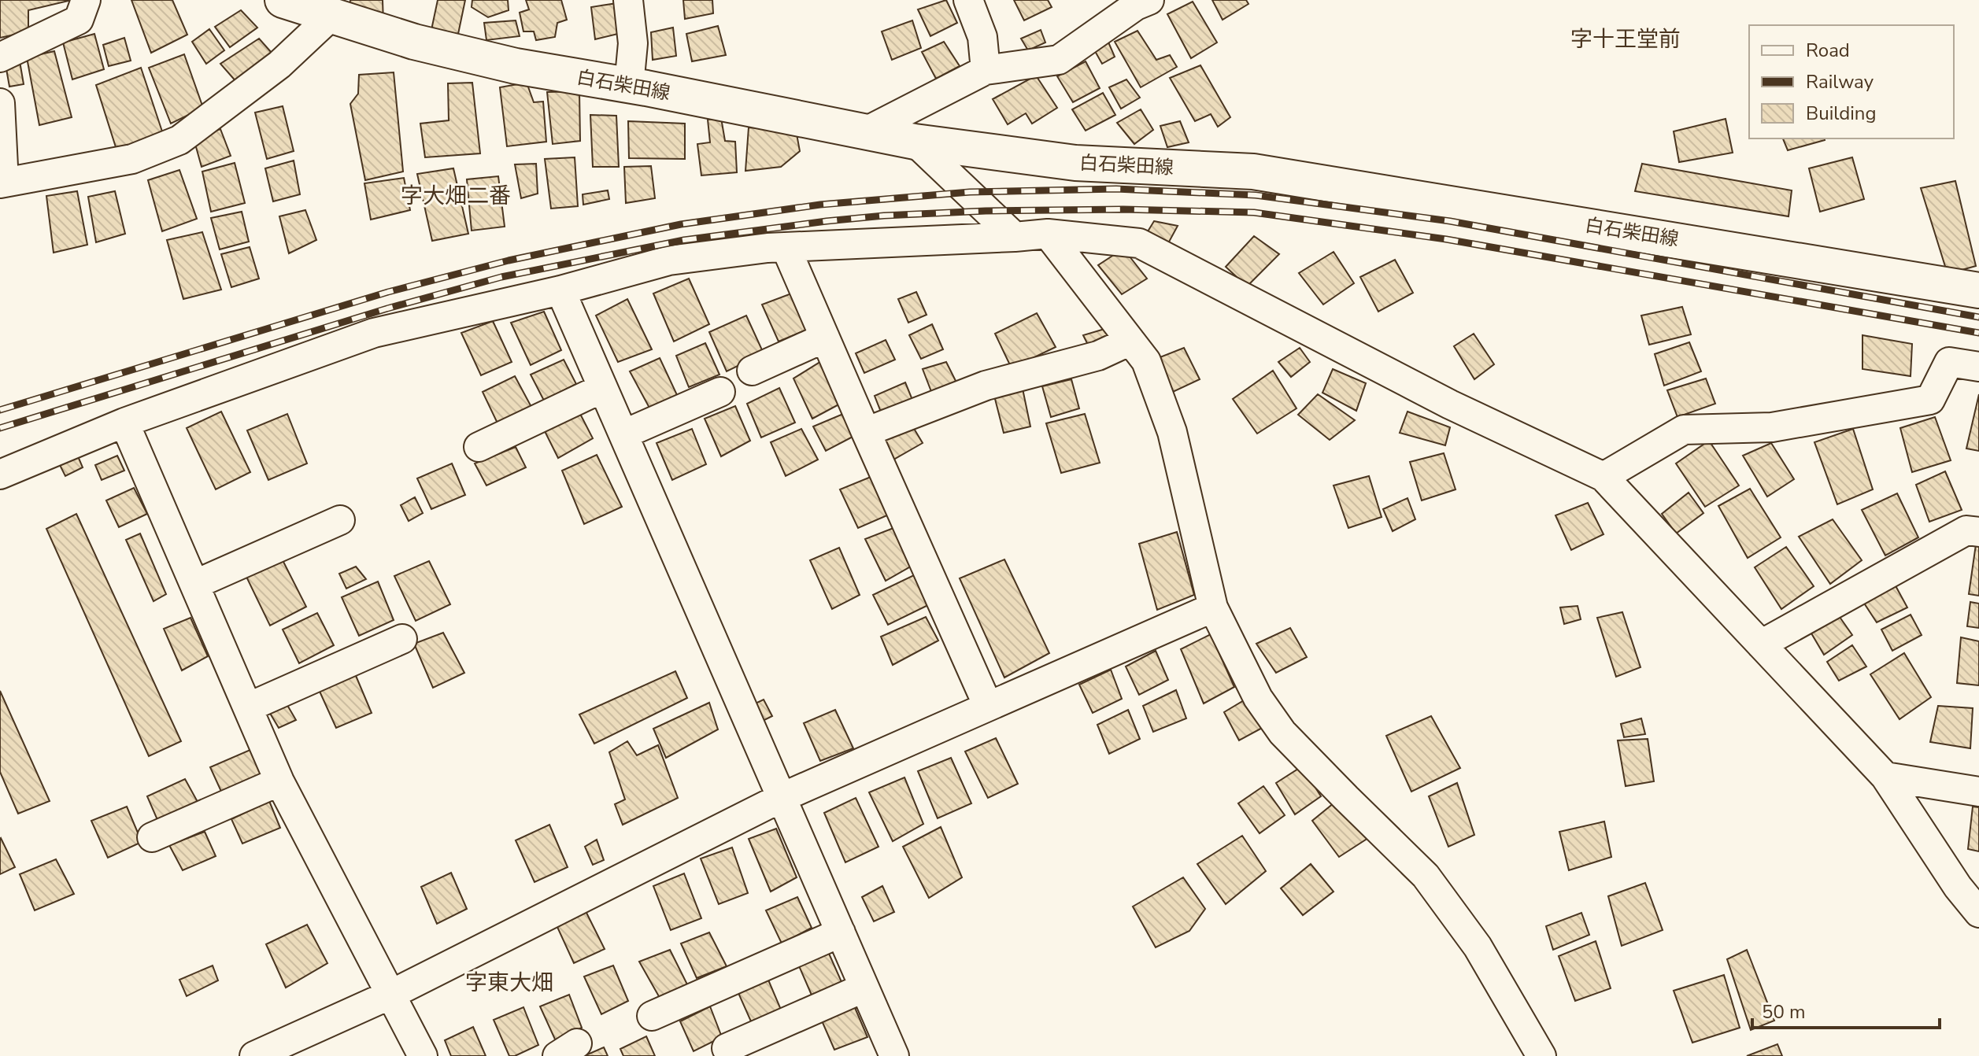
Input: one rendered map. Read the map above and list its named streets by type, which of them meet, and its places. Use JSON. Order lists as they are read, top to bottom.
{
  "streets": {
    "main road": ["白石柴田線"]
  },
  "districts": ["字十王堂前", "字大畑二番", "字東大畑"],
  "legend": ["Road", "Railway", "Building"],
  "scale_bar": "50 m"
}
